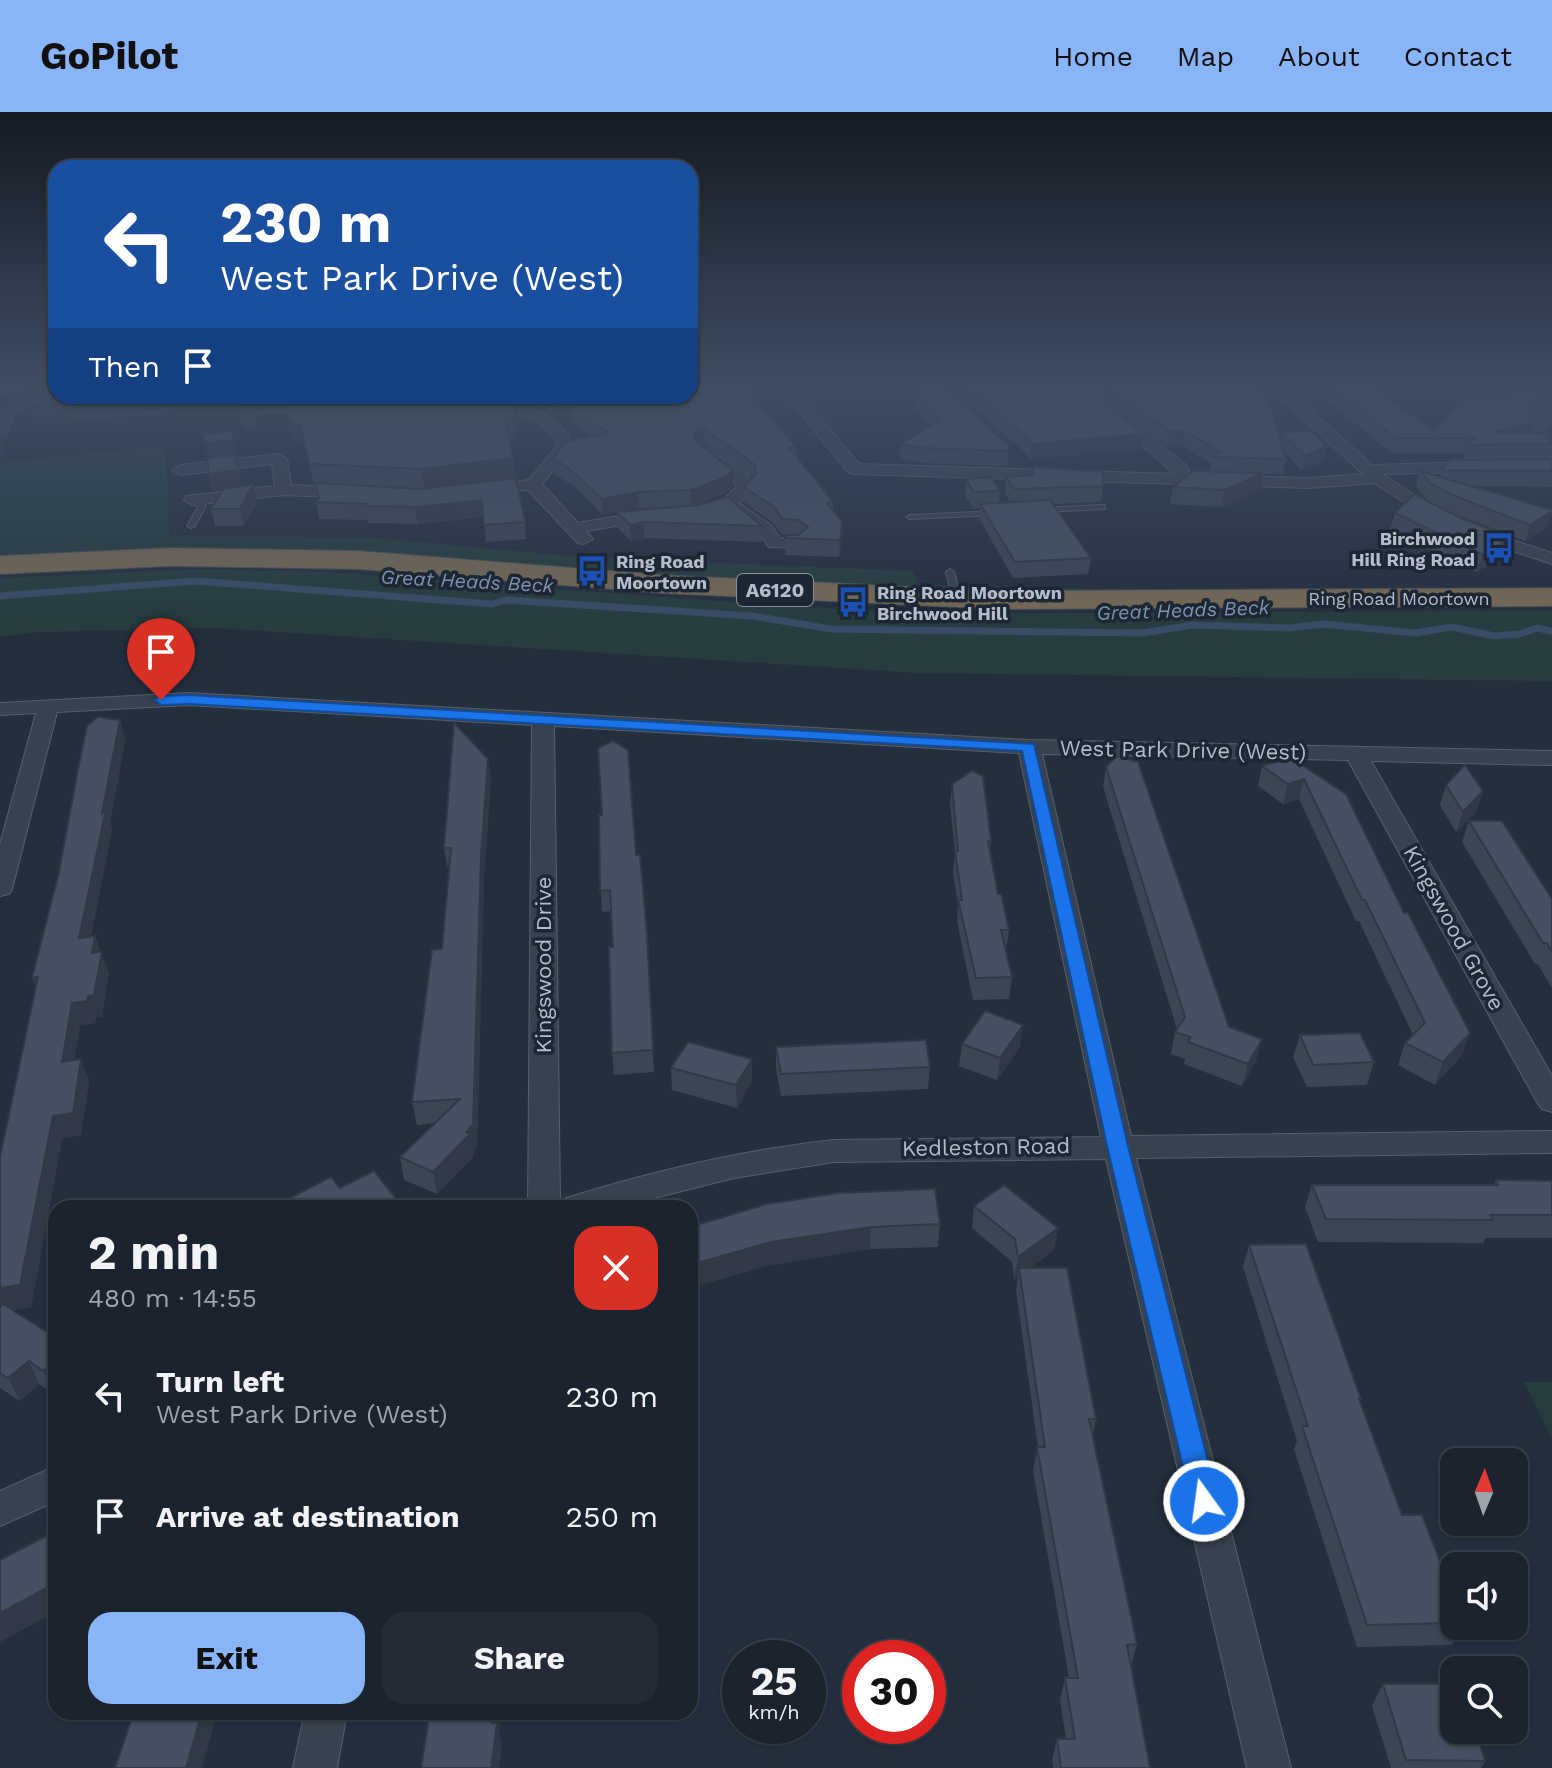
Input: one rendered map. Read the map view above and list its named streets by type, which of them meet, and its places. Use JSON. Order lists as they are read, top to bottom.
{
  "streets": {
    "highway": ["A6120", "Ring Road Moortown"],
    "street": [
      "West Park Drive (West)",
      "Kingswood Grove",
      "Kingswood Drive",
      "Kedleston Road"
    ]
  },
  "crossings": [
    ["West Park Drive (West)", "Kingswood Grove"],
    ["West Park Drive (West)", "Kingswood Drive"]
  ],
  "water": ["Great Heads Beck"],
  "places": {
    "bus stop": ["Birchwood Hill Ring Road", "Ring Road Moortown", "Ring Road Moortown Birchwood Hill"]
  },
  "north": "top",
  "page": {
    "header": "GoPilot",
    "nav": [
      "Home",
      "Map",
      "About",
      "Contact"
    ],
    "turn": ["230 m", "West Park Drive (West)"],
    "then": "Then",
    "heading": ["2 min", "480 m · 14:55"],
    "list": [
      {
        "name": "Turn left",
        "note": "West Park Drive (West)",
        "value": "230 m"
      },
      {
        "name": "Arrive at destination",
        "value": "250 m"
      }
    ],
    "buttons": ["Exit", "Share"],
    "speed": "25 km/h",
    "limit": "30"
  }
}
